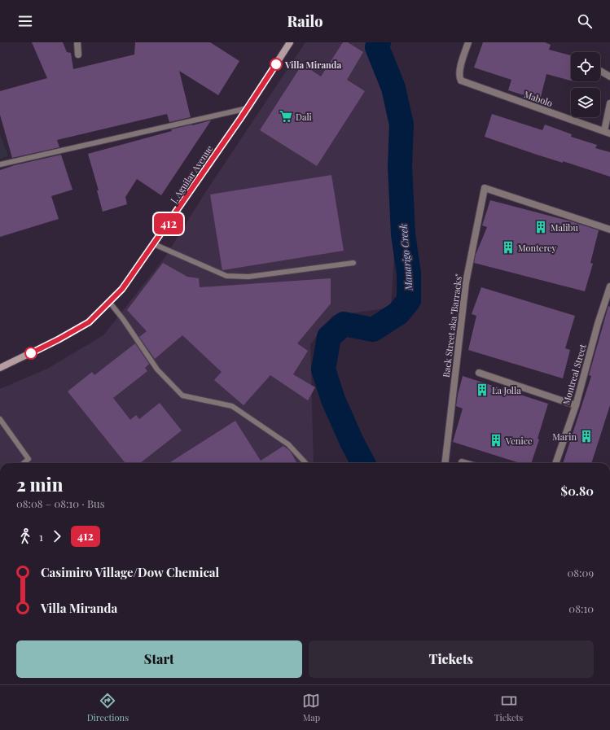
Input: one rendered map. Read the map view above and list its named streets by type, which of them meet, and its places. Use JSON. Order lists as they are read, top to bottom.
{
  "streets": {
    "main road": ["J. Aguilar Avenue"],
    "street": ["Mabolo", "Back Street aka \"Barracks\"", "Montreal Street"]
  },
  "water": ["Manarigo Creek"],
  "places": {
    "other": ["Villa Miranda"],
    "supermarket": ["Dali"],
    "building": [
      "Malibu",
      "Monterey",
      "La Jolla",
      "Marin",
      "Venice"
    ]
  },
  "lines": ["bus line 412"],
  "page": {
    "header": "Railo",
    "on_map": "412",
    "heading": ["2 min", "08:08 – 08:10 · Bus", "$0.80"],
    "legs": ["1", "412"],
    "list": [
      {
        "name": "Casimiro Village/Dow Chemical",
        "value": "08:09"
      },
      {
        "name": "Villa Miranda",
        "value": "08:10"
      }
    ],
    "buttons": ["Start", "Tickets"],
    "tabs": ["Directions", "Map", "Tickets"]
  }
}
